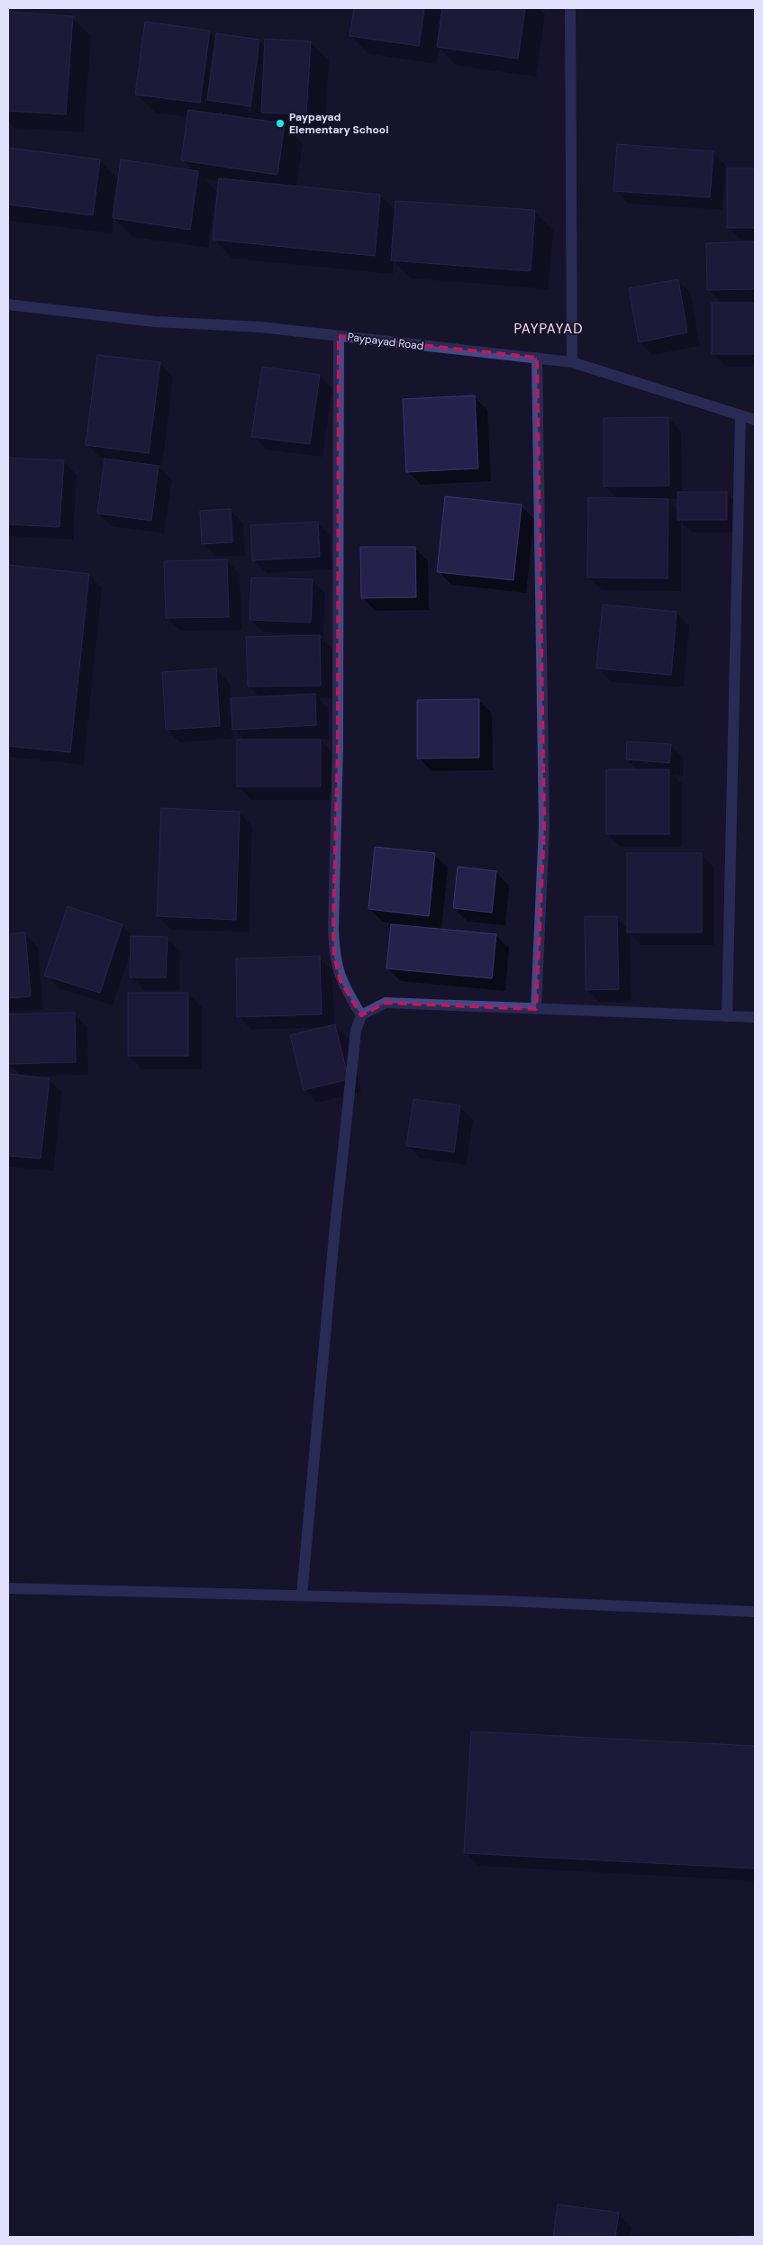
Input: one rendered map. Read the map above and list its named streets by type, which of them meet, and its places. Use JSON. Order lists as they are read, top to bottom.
{
  "streets": {
    "street": ["Paypayad Road"]
  },
  "districts": ["PAYPAYAD"],
  "places": ["Paypayad Elementary School"]
}
